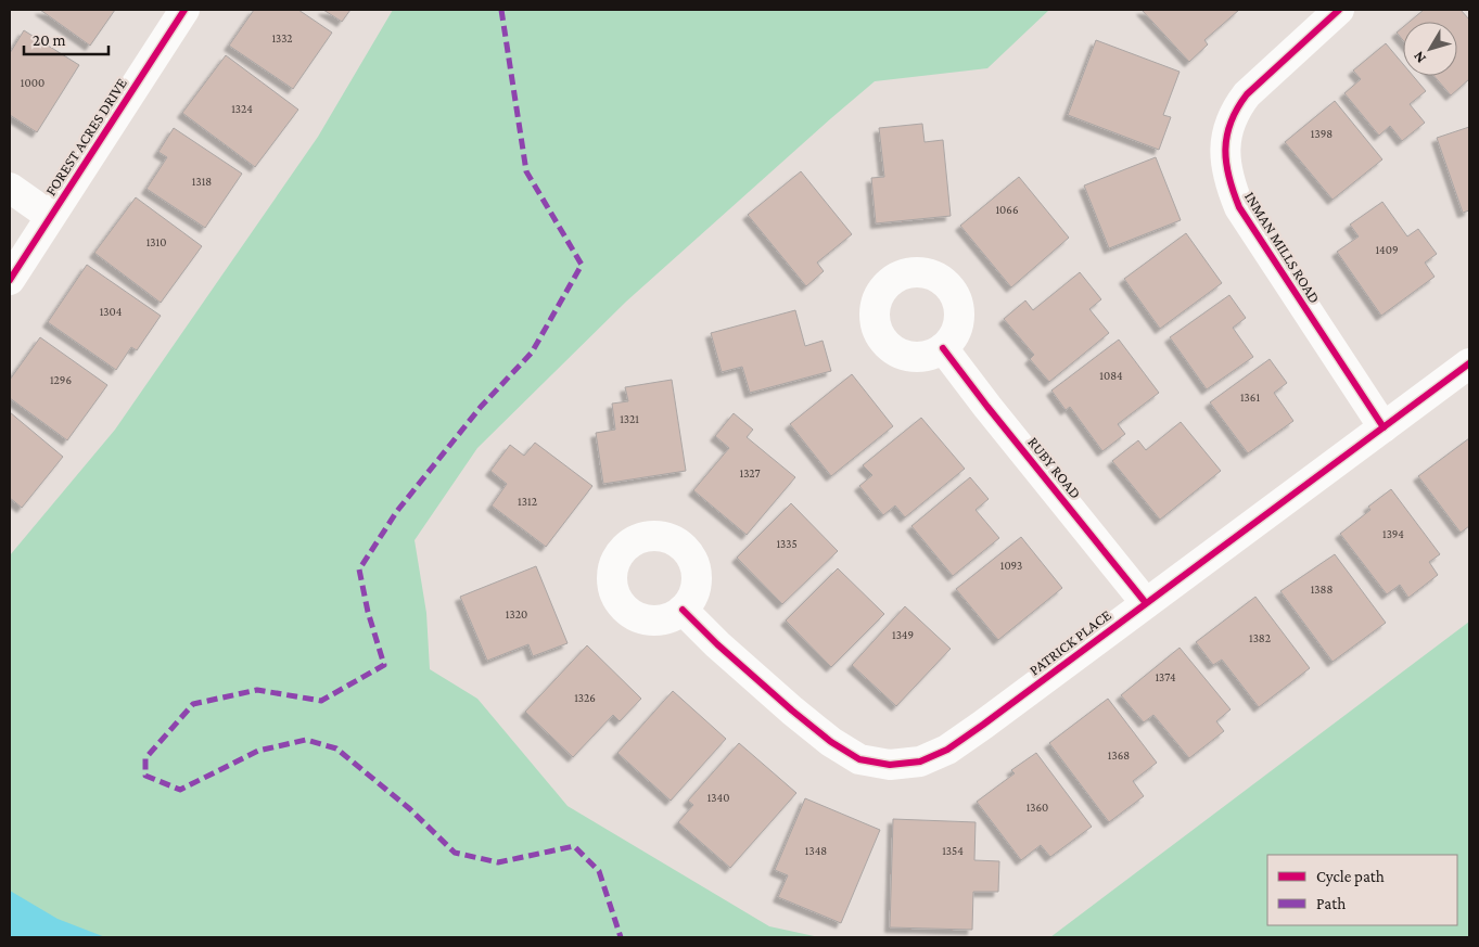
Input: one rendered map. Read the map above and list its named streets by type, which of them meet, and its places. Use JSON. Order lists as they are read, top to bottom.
{
  "streets": {
    "street": [
      "FOREST ACRES DRIVE",
      "INMAN MILLS ROAD",
      "RUBY ROAD",
      "PATRICK PLACE"
    ]
  },
  "crossings": [
    ["INMAN MILLS ROAD", "PATRICK PLACE"],
    ["RUBY ROAD", "PATRICK PLACE"]
  ],
  "house_numbers": [
    "1332",
    "1000",
    "1324",
    "1398",
    "1318",
    "1066",
    "1310",
    "1409",
    "1304",
    "1084",
    "1296",
    "1361",
    "1321",
    "1327",
    "1312",
    "1394",
    "1335",
    "1093",
    "1388",
    "1320",
    "1349",
    "1382",
    "1374",
    "1326",
    "1368",
    "1340",
    "1360",
    "1348",
    "1354"
  ],
  "legend": ["Cycle path", "Path"],
  "scale_bar": "20 m",
  "north": "bottom left"
}
